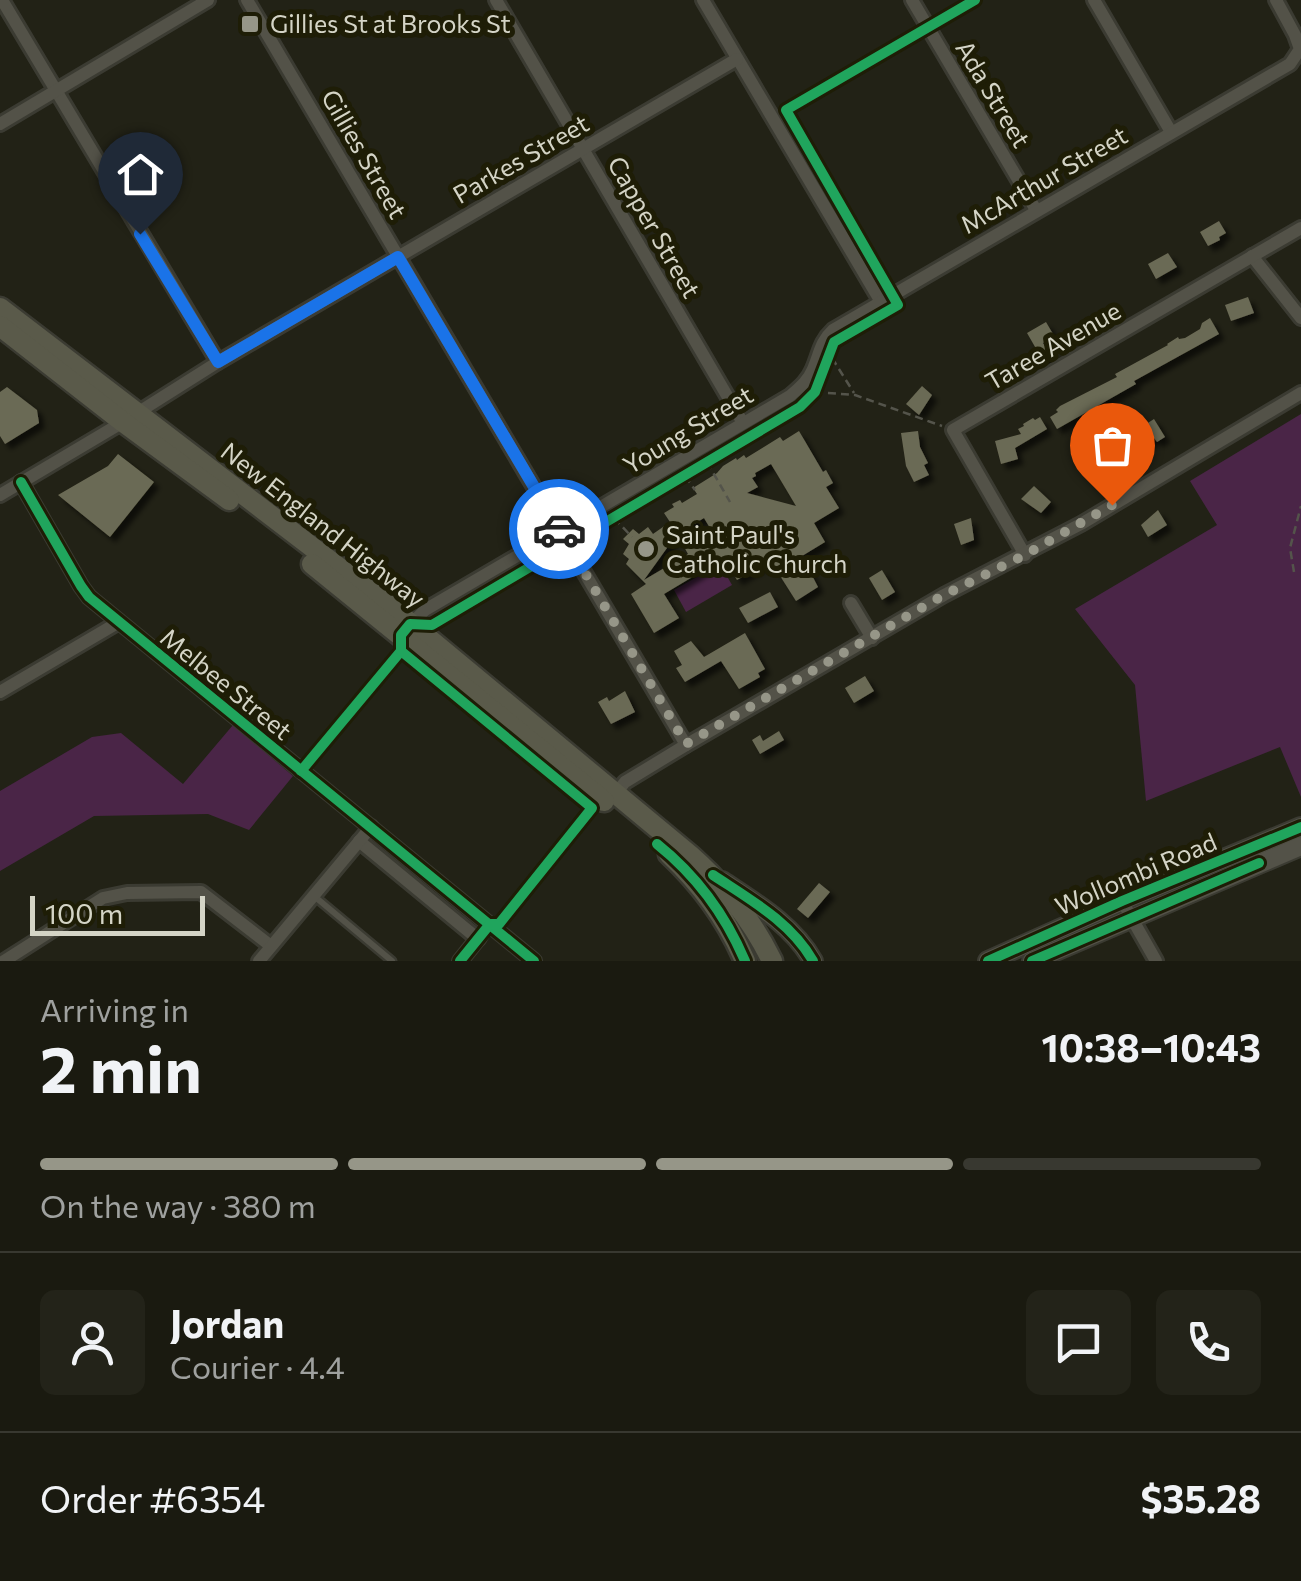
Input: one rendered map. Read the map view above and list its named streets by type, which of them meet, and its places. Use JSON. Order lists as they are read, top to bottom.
{
  "streets": {
    "highway": ["New England Highway"],
    "main road": ["Wollombi Road"],
    "street": [
      "Ada Street",
      "Gillies Street",
      "Parkes Street",
      "McArthur Street",
      "Capper Street",
      "Taree Avenue",
      "Young Street",
      "Melbee Street"
    ]
  },
  "crossings": [
    ["Ada Street", "McArthur Street"],
    ["Gillies Street", "Parkes Street"],
    ["Gillies Street", "Young Street"],
    ["Parkes Street", "Capper Street"],
    ["Parkes Street", "New England Highway"],
    ["Parkes Street", "Melbee Street"],
    ["McArthur Street", "Young Street"],
    ["Capper Street", "Young Street"],
    ["Young Street", "New England Highway"]
  ],
  "places": {
    "transit": ["Gillies St at Brooks St"],
    "other": ["Saint Paul's Catholic Church"]
  },
  "scale_bar": "100 m",
  "page": {
    "scale": "100 m",
    "heading": ["2 min", "Arriving in", "10:38–10:43"],
    "panel": [
      "Jordan",
      "Courier · 4.4",
      "Order #6354",
      "$35.28"
    ],
    "bar": "On the way · 380 m"
  }
}
